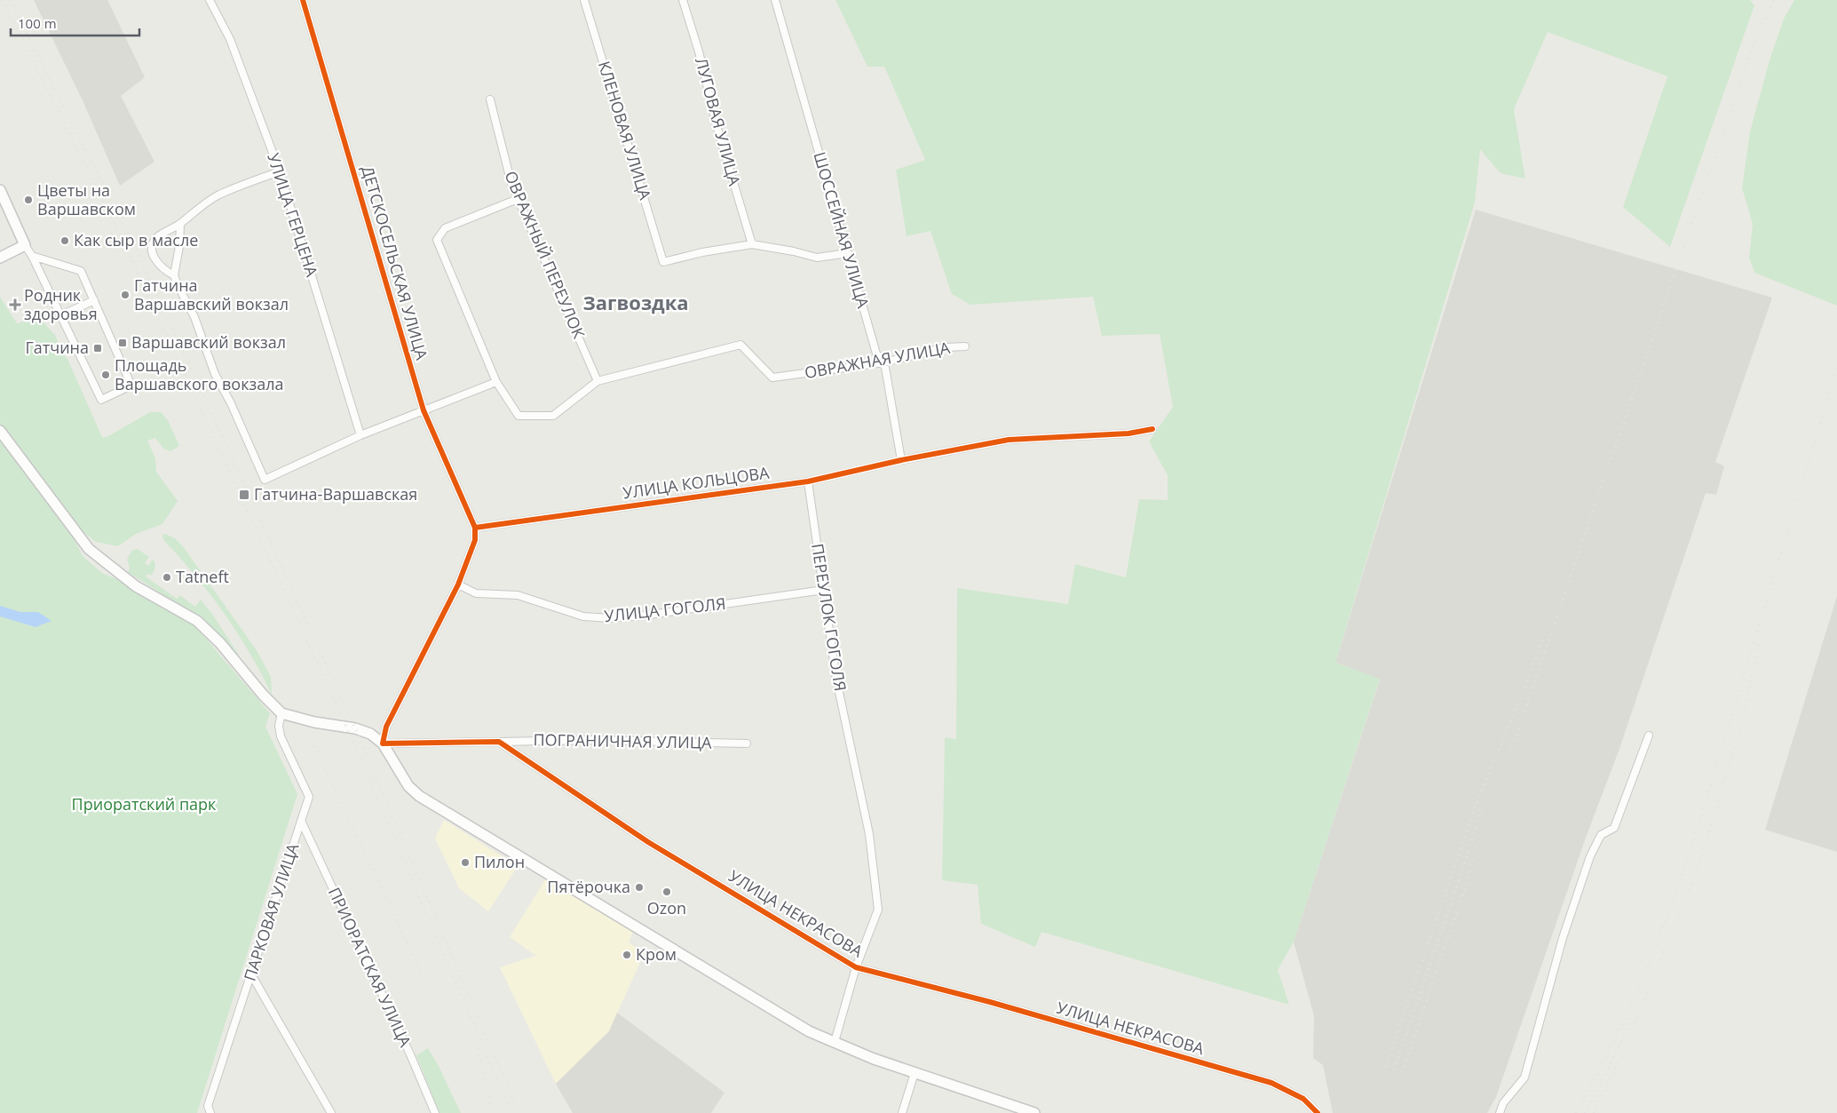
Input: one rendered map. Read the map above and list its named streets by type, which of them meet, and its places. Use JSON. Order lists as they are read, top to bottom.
{
  "streets": {
    "street": [
      "ЛУГОВАЯ УЛИЦА",
      "КЛЕНОВАЯ УЛИЦА",
      "УЛИЦА ГЕРЦЕНА",
      "ШОССЕЙНАЯ УЛИЦА",
      "ОВРАЖНЫЙ ПЕРЕУЛОК",
      "ДЕТСКОСЕЛЬСКАЯ УЛИЦА",
      "ОВРАЖНАЯ УЛИЦА",
      "УЛИЦА КОЛЬЦОВА",
      "УЛИЦА ГОГОЛЯ",
      "ПЕРЕУЛОК ГОГОЛЯ",
      "ПОГРАНИЧНАЯ УЛИЦА",
      "ПАРКОВАЯ УЛИЦА",
      "УЛИЦА НЕКРАСОВА",
      "ПРИОРАТСКАЯ УЛИЦА"
    ]
  },
  "crossings": [
    ["ЛУГОВАЯ УЛИЦА", "КЛЕНОВАЯ УЛИЦА"],
    ["ШОССЕЙНАЯ УЛИЦА", "ОВРАЖНАЯ УЛИЦА"],
    ["ШОССЕЙНАЯ УЛИЦА", "УЛИЦА КОЛЬЦОВА"],
    ["ОВРАЖНЫЙ ПЕРЕУЛОК", "ОВРАЖНАЯ УЛИЦА"],
    ["ДЕТСКОСЕЛЬСКАЯ УЛИЦА", "УЛИЦА КОЛЬЦОВА"],
    ["УЛИЦА КОЛЬЦОВА", "ПЕРЕУЛОК ГОГОЛЯ"],
    ["УЛИЦА ГОГОЛЯ", "ПЕРЕУЛОК ГОГОЛЯ"],
    ["ПЕРЕУЛОК ГОГОЛЯ", "УЛИЦА НЕКРАСОВА"],
    ["ПОГРАНИЧНАЯ УЛИЦА", "УЛИЦА НЕКРАСОВА"],
    ["ПАРКОВАЯ УЛИЦА", "ПРИОРАТСКАЯ УЛИЦА"]
  ],
  "districts": ["Загвоздка"],
  "parks": ["Приоратский парк"],
  "places": {
    "other": [
      "Цветы на Варшавском",
      "Как сыр в масле",
      "Гатчина Варшавский вокзал",
      "Площадь Варшавского вокзала",
      "Tatneft",
      "Пилон",
      "Пятёрочка",
      "Ozon",
      "Кром"
    ],
    "health": ["Родник здоровья"],
    "transit": ["Варшавский вокзал", "Гатчина", "Гатчина-Варшавская"]
  },
  "scale_bar": "100 m"
}
